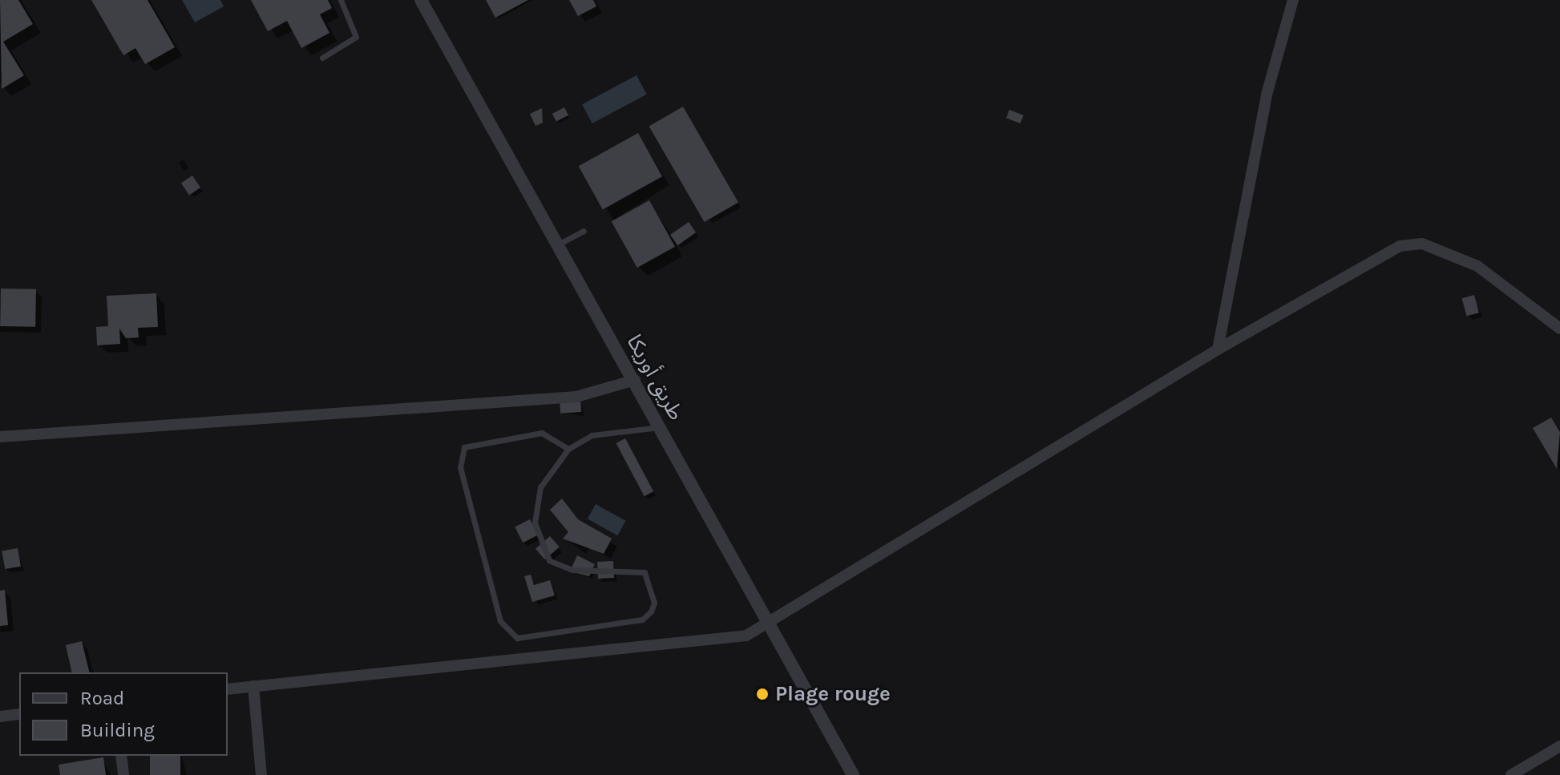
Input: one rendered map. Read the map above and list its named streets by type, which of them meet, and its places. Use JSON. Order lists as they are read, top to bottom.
{
  "streets": {
    "street": ["طريق أوريكا"]
  },
  "places": ["Plage rouge"],
  "legend": ["Road", "Building"]
}
